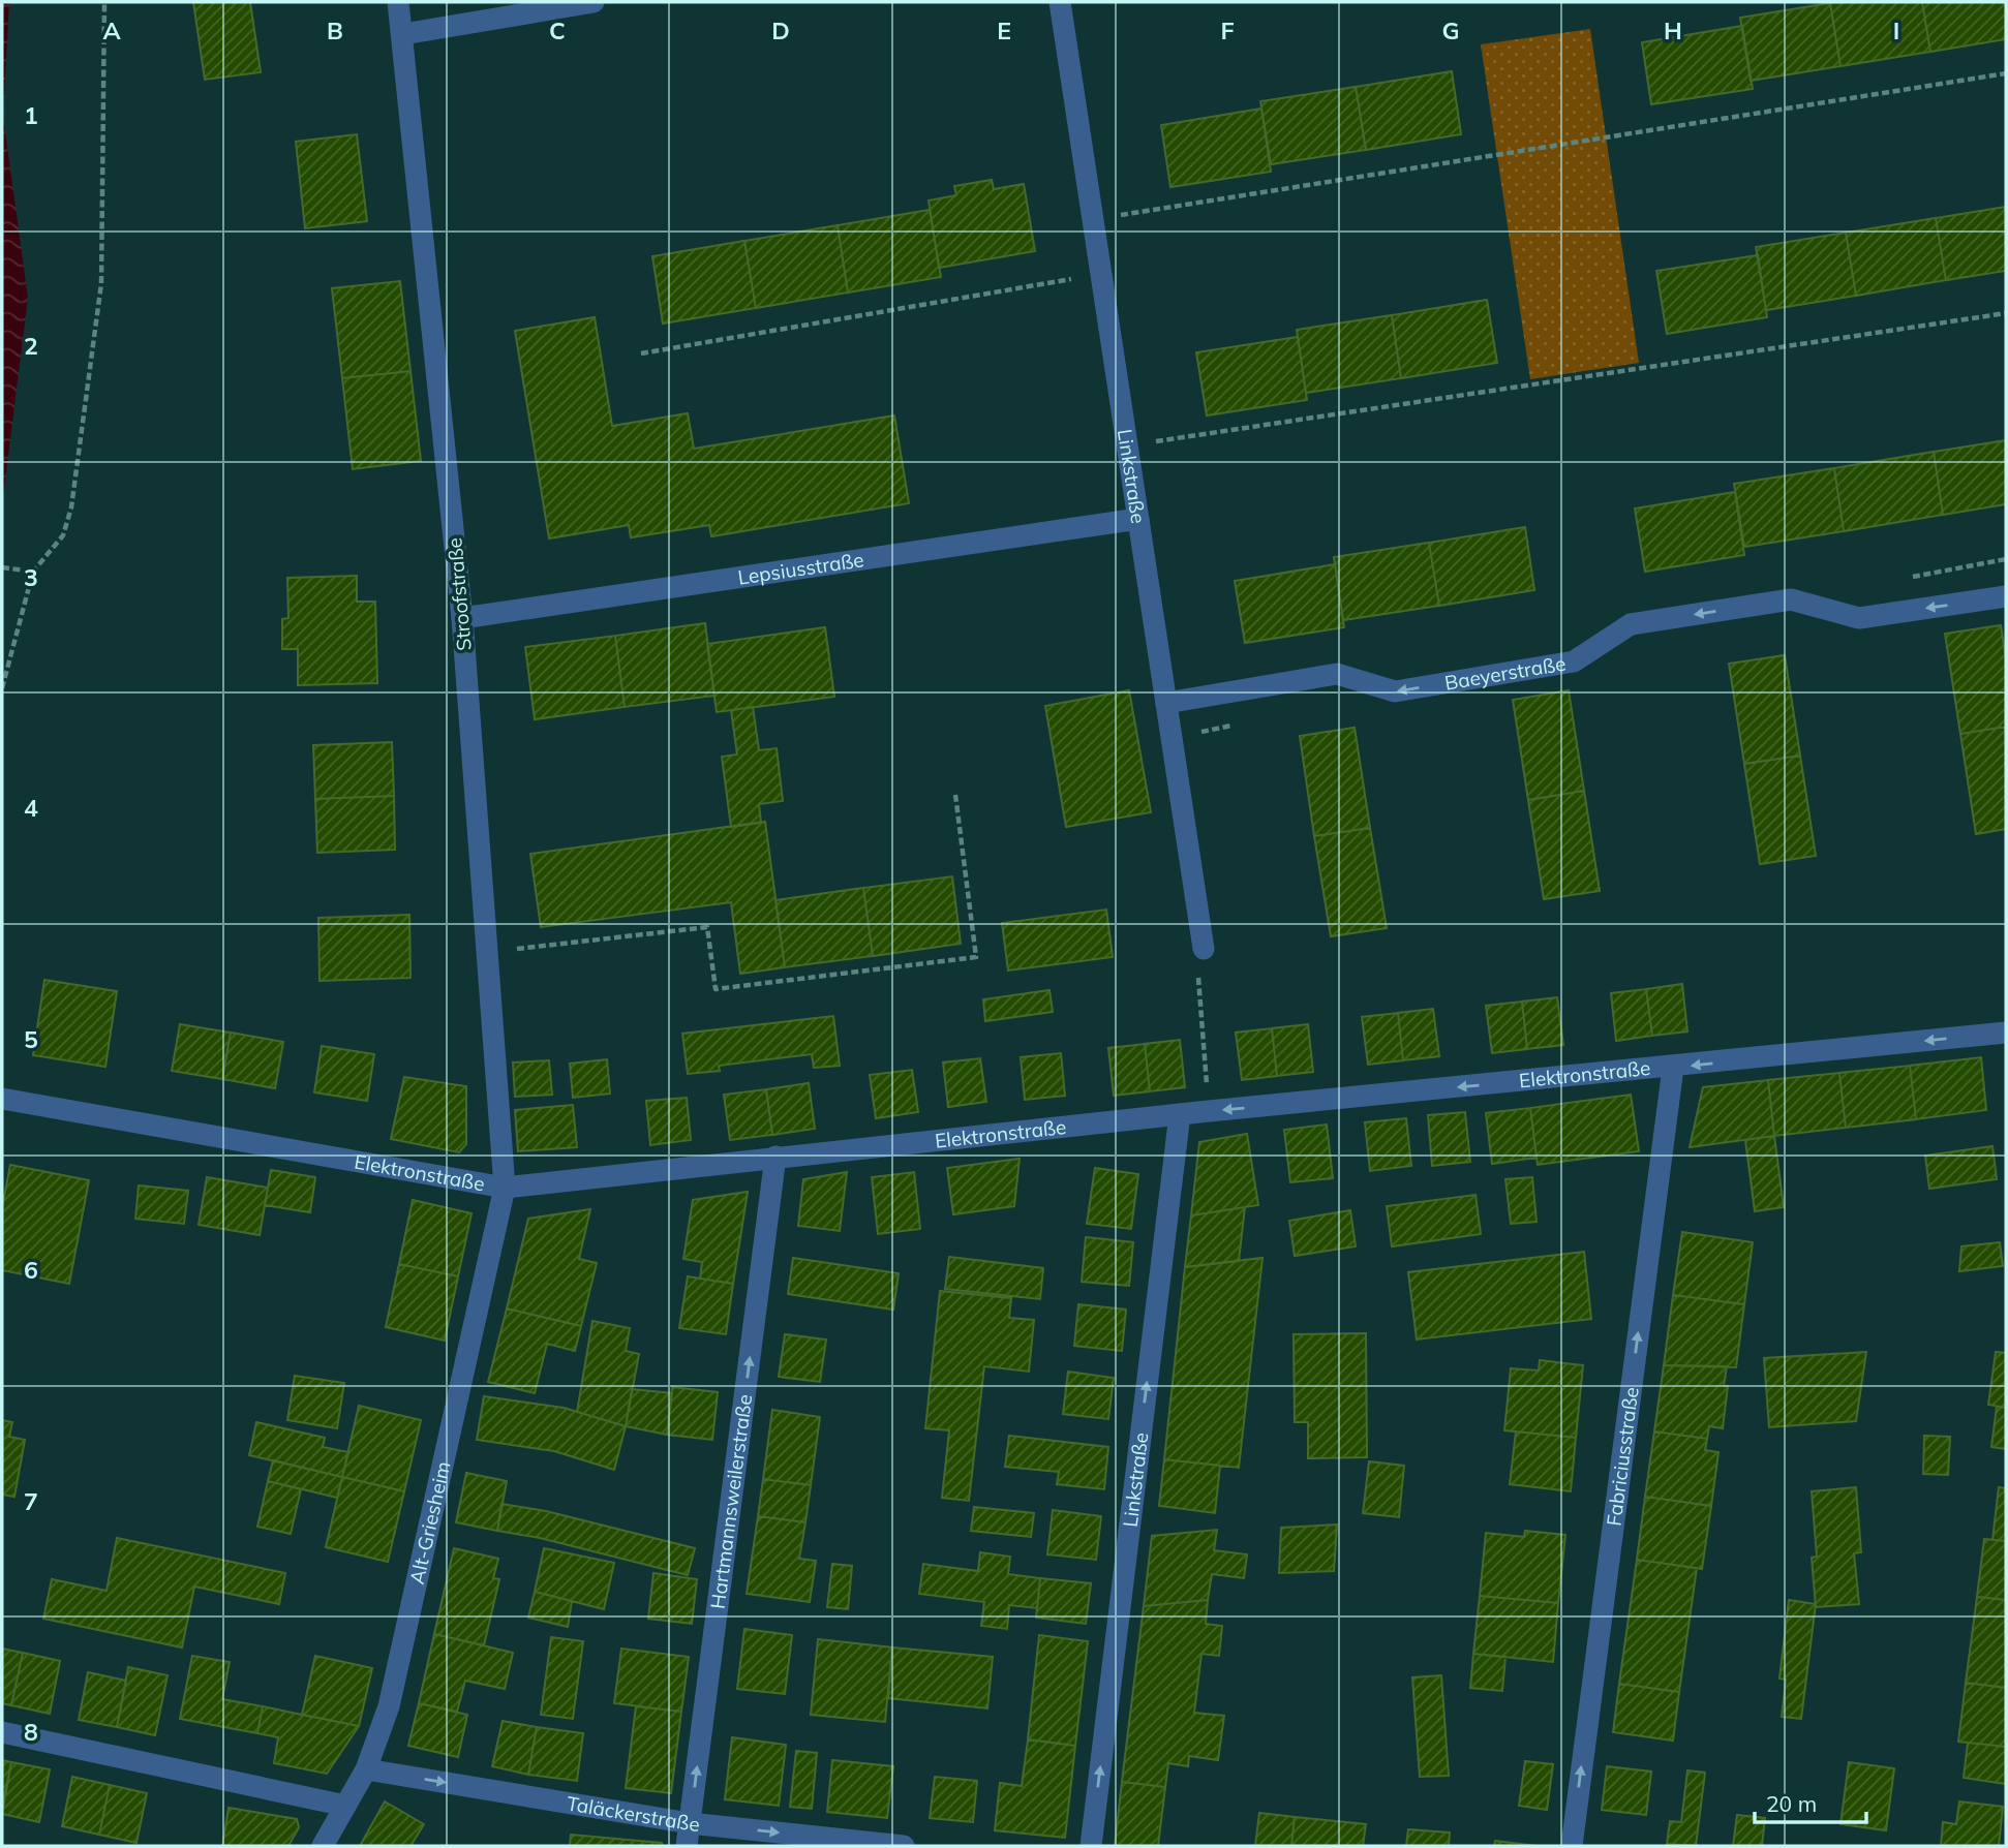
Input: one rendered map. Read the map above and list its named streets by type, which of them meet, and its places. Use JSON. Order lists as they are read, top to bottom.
{
  "streets": {
    "street": [
      "Linkstraße",
      "Lepsiusstraße",
      "Stroofstraße",
      "Baeyerstraße",
      "Elektronstraße",
      "Fabriciusstraße",
      "Hartmannsweilerstraße",
      "Alt-Griesheim",
      "Taläckerstraße"
    ]
  },
  "crossings": [
    ["Linkstraße", "Lepsiusstraße"],
    ["Linkstraße", "Baeyerstraße"],
    ["Linkstraße", "Elektronstraße"],
    ["Lepsiusstraße", "Stroofstraße"],
    ["Stroofstraße", "Elektronstraße"],
    ["Stroofstraße", "Alt-Griesheim"],
    ["Elektronstraße", "Fabriciusstraße"],
    ["Elektronstraße", "Hartmannsweilerstraße"],
    ["Elektronstraße", "Alt-Griesheim"],
    ["Hartmannsweilerstraße", "Taläckerstraße"],
    ["Alt-Griesheim", "Taläckerstraße"]
  ],
  "one_way": [
    "Linkstraße",
    "Baeyerstraße",
    "Elektronstraße",
    "Fabriciusstraße",
    "Hartmannsweilerstraße",
    "Taläckerstraße"
  ],
  "scale_bar": "20 m",
  "grid": {
    "columns": [
      "A",
      "B",
      "C",
      "D",
      "E",
      "F",
      "G",
      "H",
      "I"
    ],
    "rows": [
      "1",
      "2",
      "3",
      "4",
      "5",
      "6",
      "7",
      "8"
    ]
  }
}
